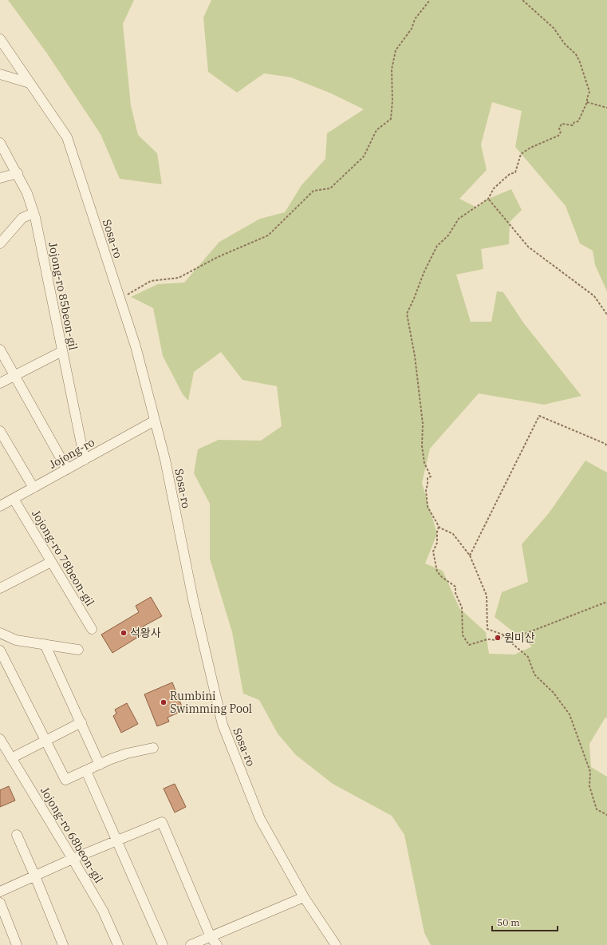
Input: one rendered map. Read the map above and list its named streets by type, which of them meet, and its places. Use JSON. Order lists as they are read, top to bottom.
{
  "streets": {
    "street": [
      "Sosa-ro",
      "Jojong-ro 85beon-gil",
      "Jojong-ro",
      "Jojong-ro 78beon-gil",
      "Jojong-ro 68beon-gil"
    ]
  },
  "crossings": [
    ["Sosa-ro", "Jojong-ro"],
    ["Jojong-ro 85beon-gil", "Jojong-ro"],
    ["Jojong-ro", "Jojong-ro 78beon-gil"]
  ],
  "places": ["석왕사", "원미산", "Rumbini Swimming Pool"],
  "scale_bar": "50 m"
}
